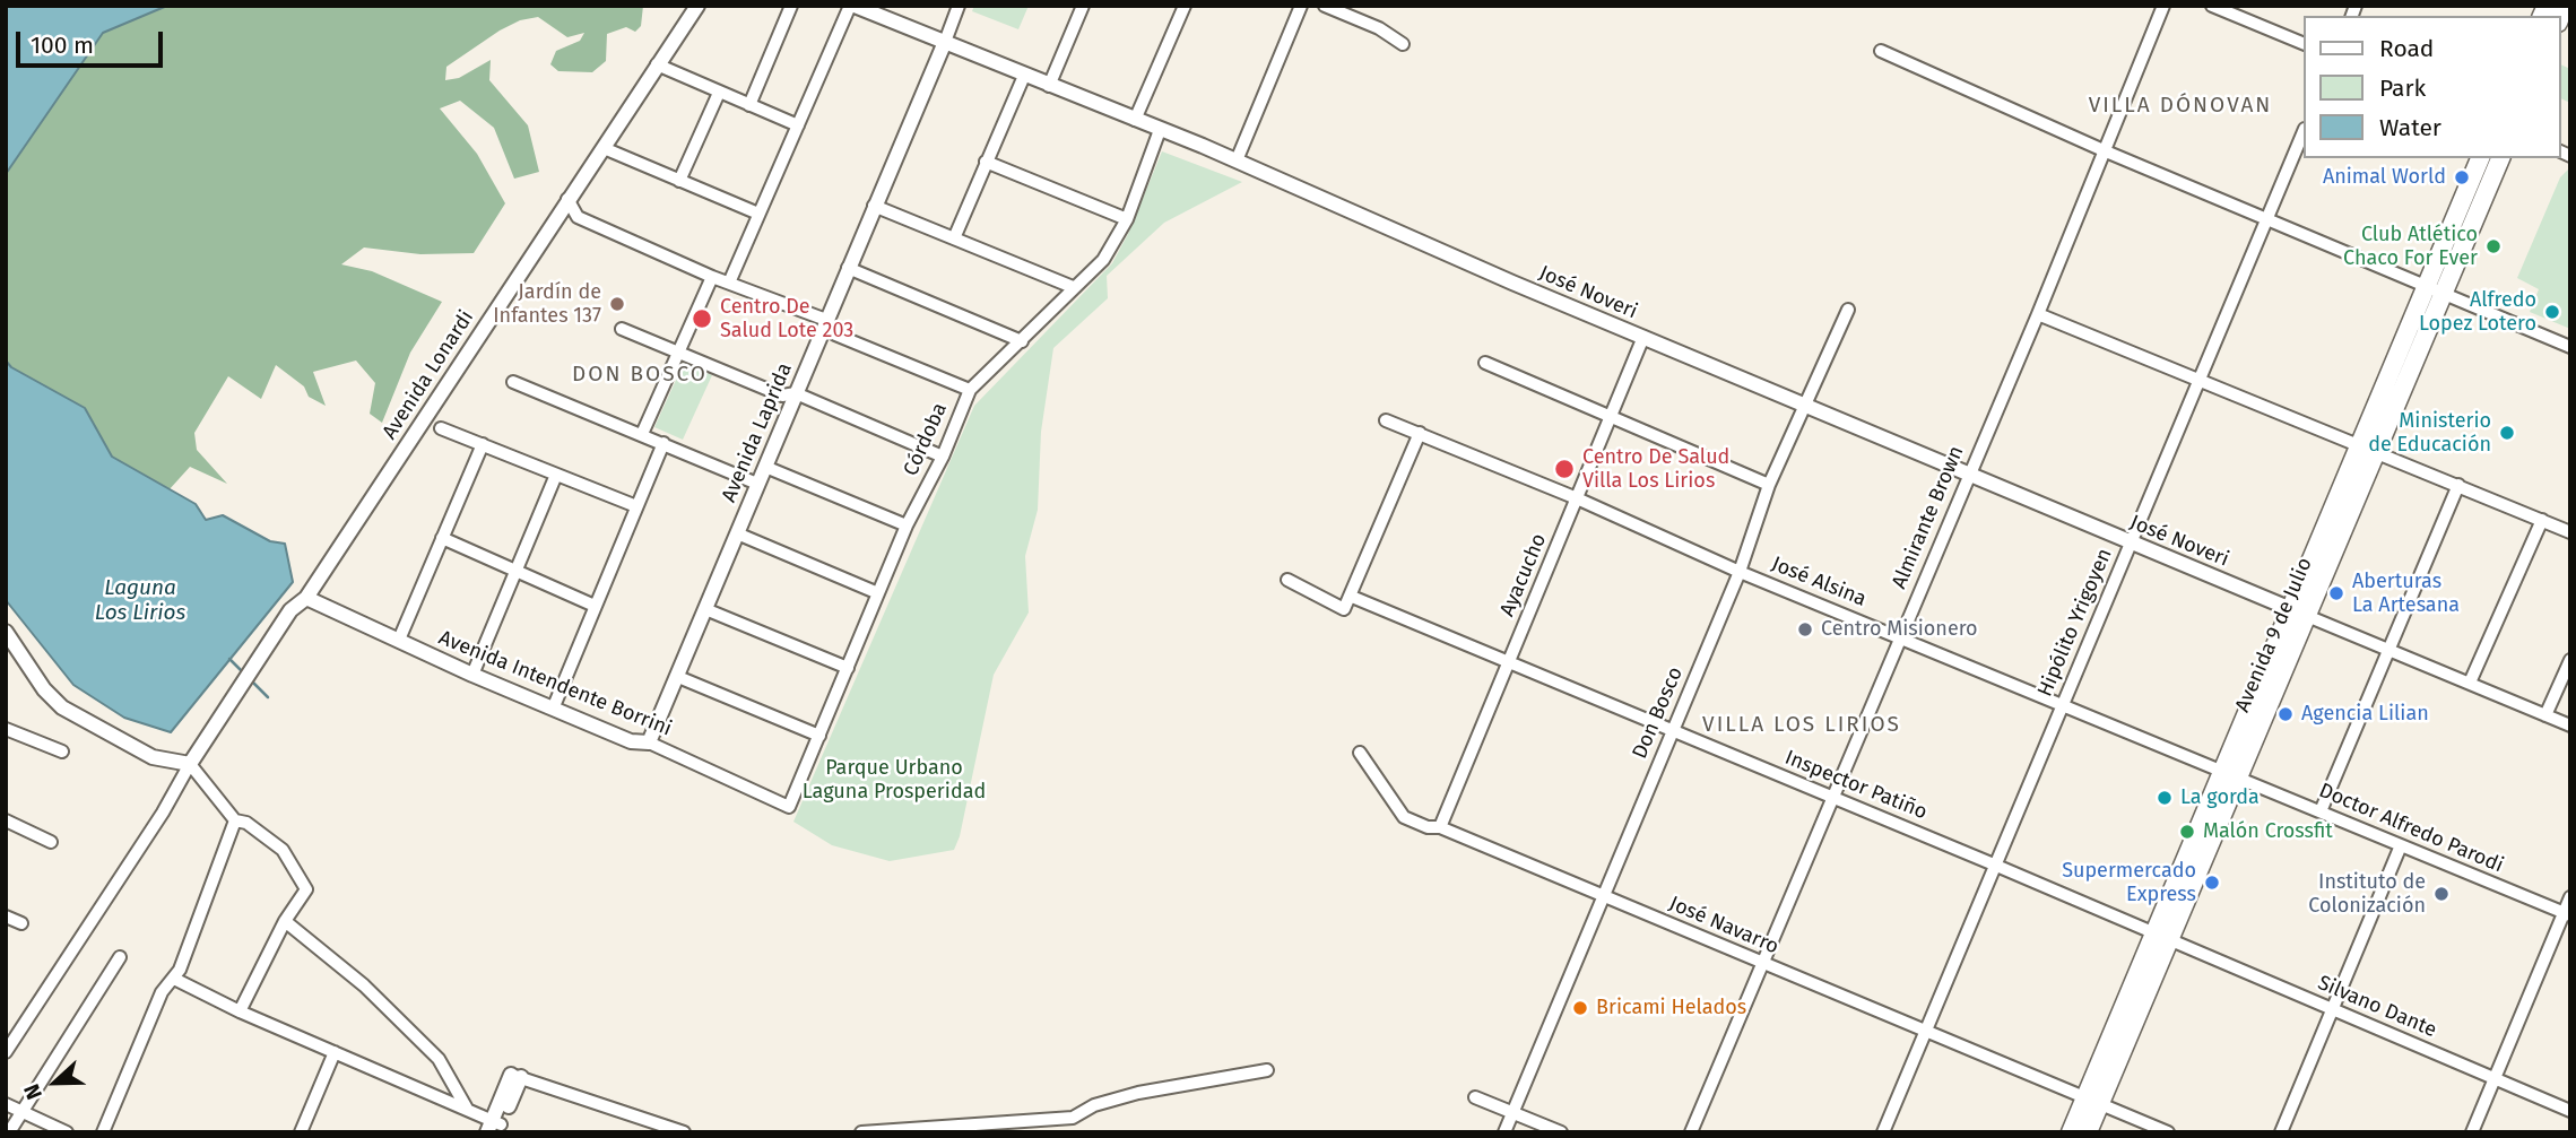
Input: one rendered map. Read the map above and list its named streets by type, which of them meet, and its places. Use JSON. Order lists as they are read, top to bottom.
{
  "streets": {
    "main road": ["Avenida 9 de Julio"],
    "street": [
      "José Noveri",
      "Avenida Lonardi",
      "Avenida Laprida",
      "Córdoba",
      "Almirante Brown",
      "Ayacucho",
      "José Alsina",
      "Hipólito Yrigoyen",
      "Avenida Intendente Borrini",
      "Don Bosco",
      "Inspector Patiño",
      "Doctor Alfredo Parodi",
      "José Navarro",
      "Silvano Dante"
    ]
  },
  "crossings": [
    ["José Noveri", "Avenida Laprida"],
    ["José Noveri", "Córdoba"],
    ["José Noveri", "Almirante Brown"],
    ["José Noveri", "Ayacucho"],
    ["José Noveri", "Hipólito Yrigoyen"],
    ["José Noveri", "Avenida 9 de Julio"],
    ["José Noveri", "Don Bosco"],
    ["Avenida Lonardi", "Avenida Intendente Borrini"],
    ["Avenida Laprida", "Avenida Intendente Borrini"],
    ["Córdoba", "Avenida Intendente Borrini"],
    ["Almirante Brown", "José Alsina"],
    ["Almirante Brown", "Inspector Patiño"],
    ["Almirante Brown", "José Navarro"],
    ["Ayacucho", "José Alsina"],
    ["Ayacucho", "Inspector Patiño"],
    ["Ayacucho", "José Navarro"],
    ["José Alsina", "Hipólito Yrigoyen"],
    ["José Alsina", "Avenida 9 de Julio"],
    ["José Alsina", "Don Bosco"],
    ["José Alsina", "Doctor Alfredo Parodi"],
    ["Hipólito Yrigoyen", "Inspector Patiño"],
    ["Hipólito Yrigoyen", "José Navarro"],
    ["Avenida 9 de Julio", "Inspector Patiño"],
    ["Avenida 9 de Julio", "Doctor Alfredo Parodi"],
    ["Avenida 9 de Julio", "José Navarro"],
    ["Avenida 9 de Julio", "Silvano Dante"],
    ["Don Bosco", "Inspector Patiño"],
    ["Don Bosco", "José Navarro"],
    ["Inspector Patiño", "Silvano Dante"]
  ],
  "districts": ["VILLA DÓNOVAN", "DON BOSCO", "VILLA LOS LIRIOS"],
  "water": ["Laguna Los Lirios"],
  "parks": ["Parque Urbano Laguna Prosperidad"],
  "places": [
    "Animal World",
    "Club Atlético Chaco For Ever",
    "Jardín de Infantes 137",
    "Alfredo Lopez Lotero",
    "Centro De Salud Lote 203",
    "Ministerio de Educación",
    "Centro De Salud Villa Los Lirios",
    "Aberturas La Artesana",
    "Centro Misionero",
    "Agencia Lilian",
    "La gorda",
    "Malón Crossfit",
    "Supermercado Express",
    "Instituto de Colonización",
    "Bricami Helados"
  ],
  "legend": ["Road", "Park", "Water"],
  "scale_bar": "100 m",
  "north": "left"
}
